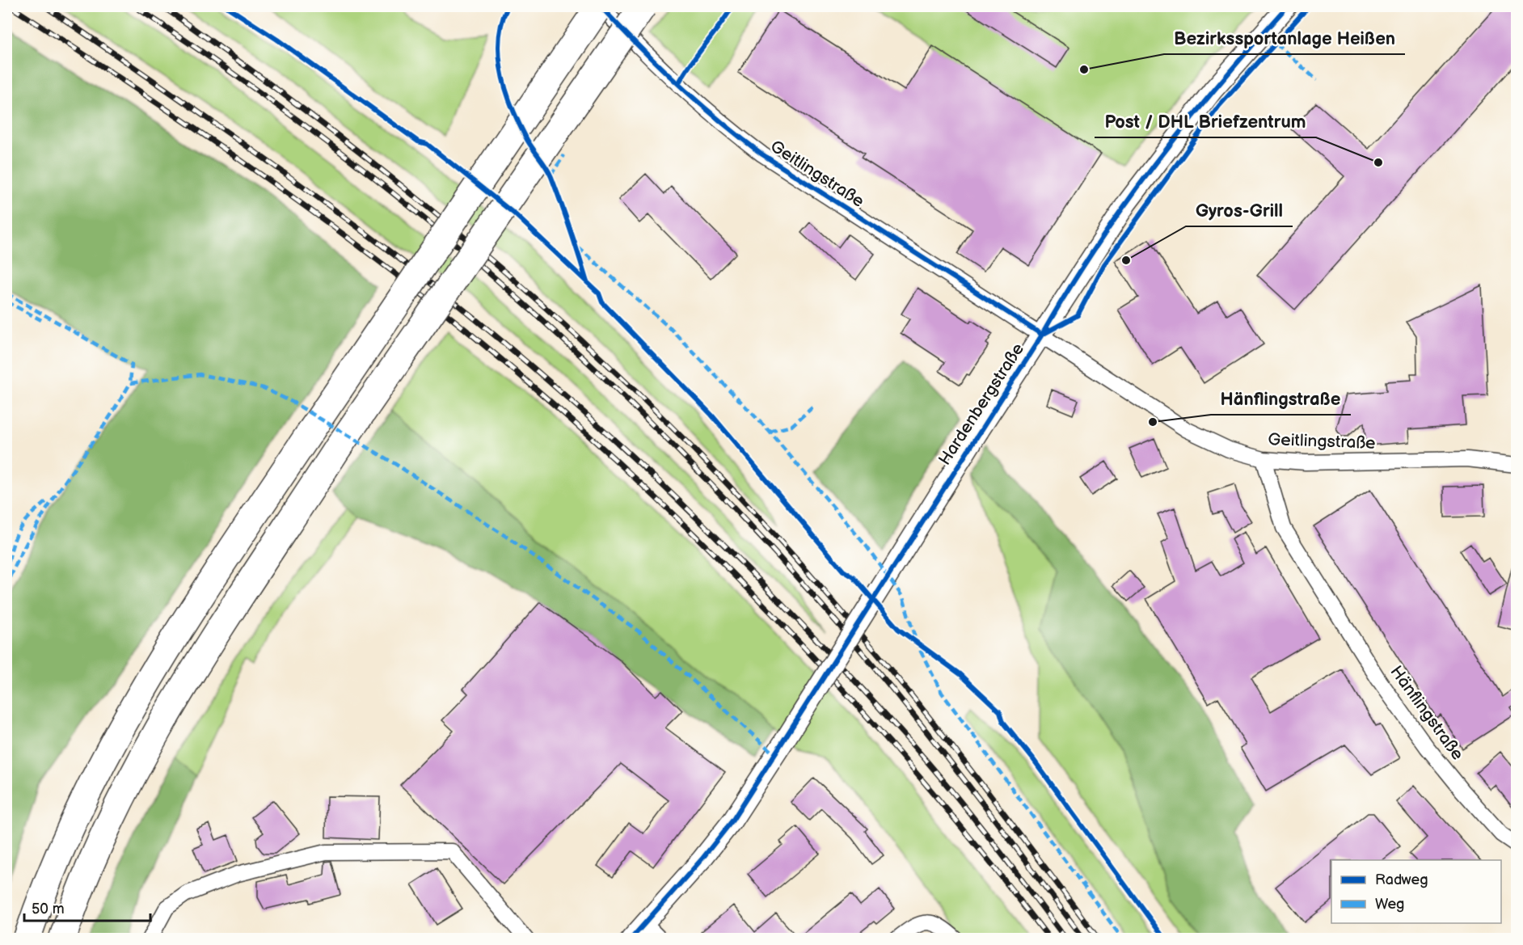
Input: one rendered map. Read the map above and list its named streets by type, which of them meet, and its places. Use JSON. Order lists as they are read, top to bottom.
{
  "streets": {
    "street": ["Geitlingstraße", "Hardenbergstraße", "Hänflingstraße"]
  },
  "crossings": [
    ["Geitlingstraße", "Hardenbergstraße"],
    ["Geitlingstraße", "Hänflingstraße"]
  ],
  "places": [
    "Bezirkssportanlage Heißen",
    "Post / DHL Briefzentrum",
    "Gyros-Grill",
    "Hänflingstraße"
  ],
  "legend": ["Radweg", "Weg"],
  "scale_bar": "50 m"
}
